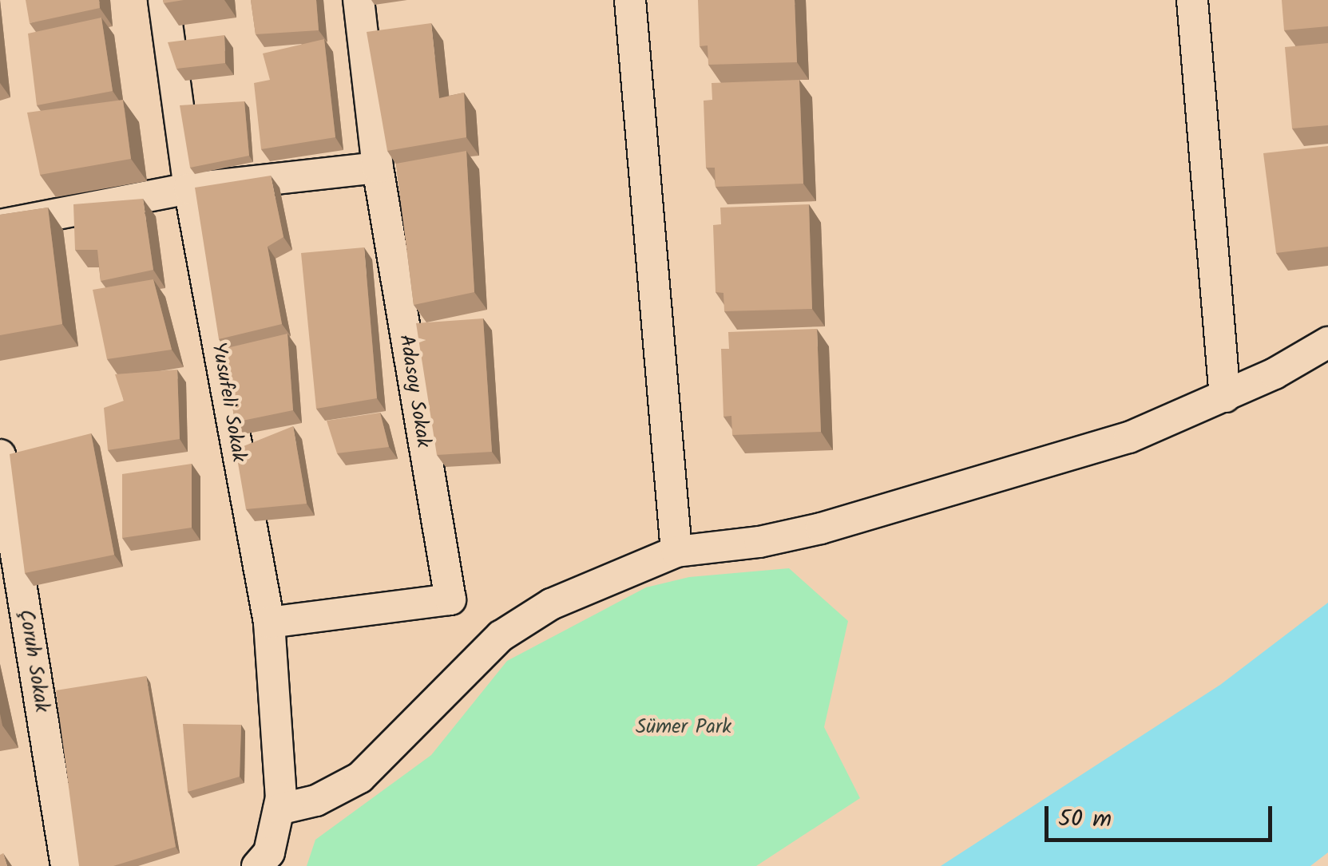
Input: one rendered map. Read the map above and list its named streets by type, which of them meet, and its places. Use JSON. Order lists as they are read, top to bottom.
{
  "streets": {
    "street": ["Adasoy Sokak", "Yusufeli Sokak", "Çoruh Sokak"]
  },
  "crossings": [
    ["Adasoy Sokak", "Yusufeli Sokak"]
  ],
  "parks": ["Sümer Park"],
  "scale_bar": "50 m"
}
